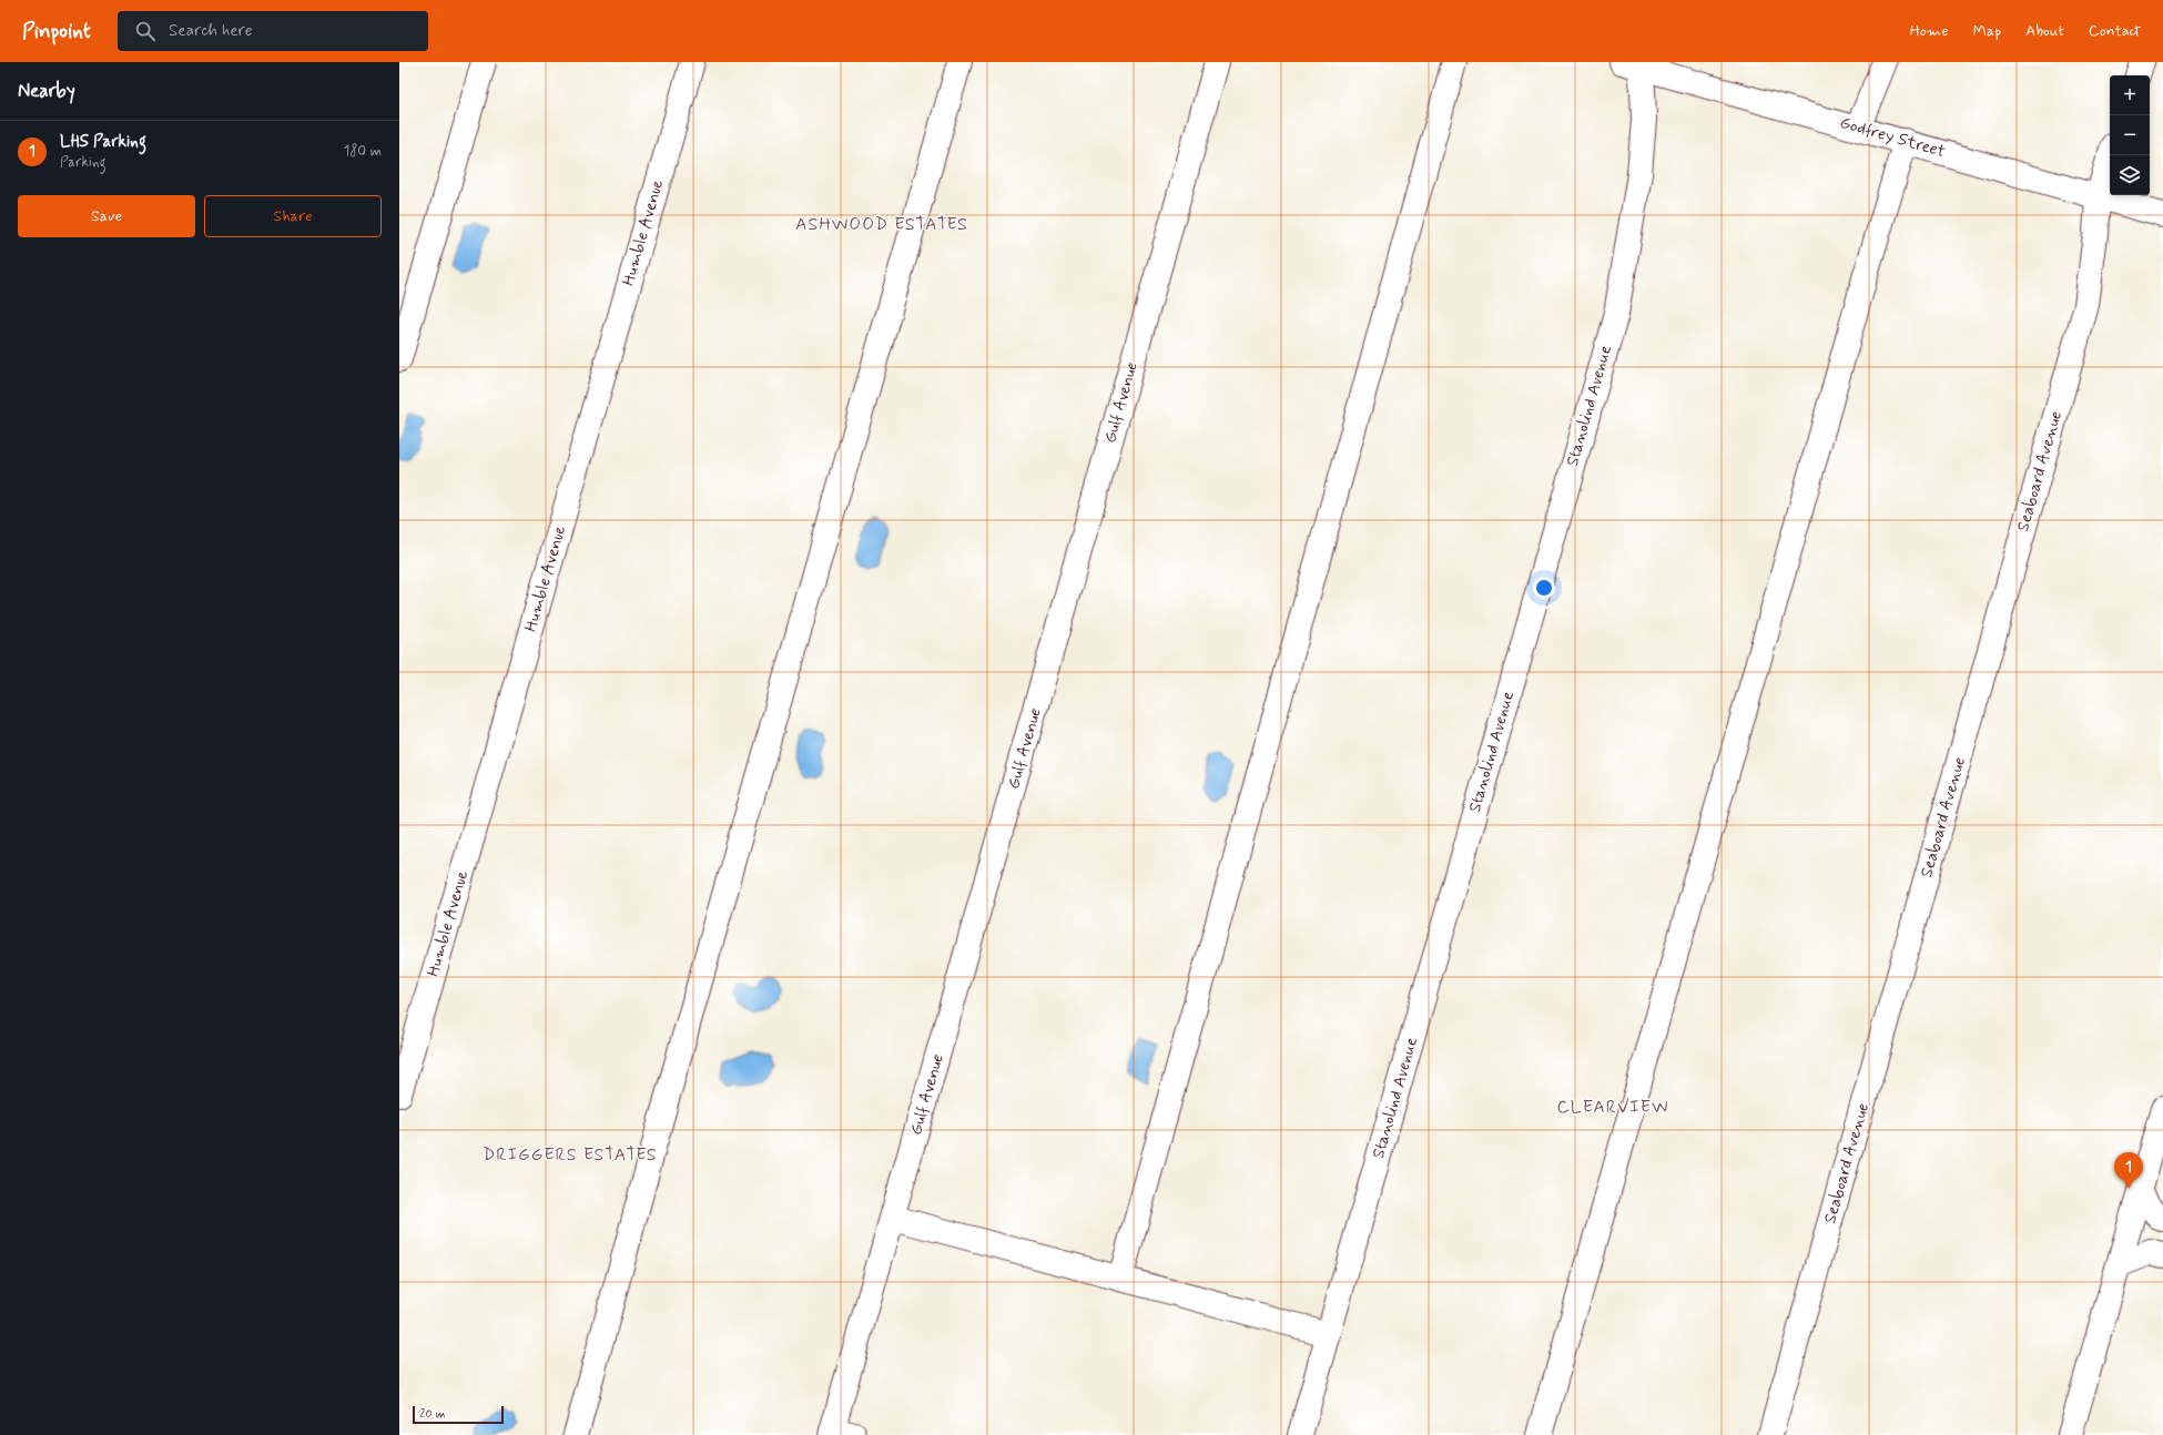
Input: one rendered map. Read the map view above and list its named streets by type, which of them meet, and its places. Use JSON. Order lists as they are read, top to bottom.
{
  "streets": {
    "street": [
      "Godfrey Street",
      "Humble Avenue",
      "Gulf Avenue",
      "Stanolind Avenue",
      "Seaboard Avenue"
    ]
  },
  "crossings": [
    ["Godfrey Street", "Stanolind Avenue"],
    ["Godfrey Street", "Seaboard Avenue"]
  ],
  "districts": ["ASHWOOD ESTATES", "CLEARVIEW", "DRIGGERS ESTATES"],
  "scale_bar": "20 m",
  "page": {
    "header": "Pinpoint",
    "search": "Search here",
    "nav": [
      "Home",
      "Map",
      "About",
      "Contact"
    ],
    "heading": "Nearby",
    "map_buttons": ["+", "−"],
    "list": [
      {
        "mark": "1",
        "name": "LHS Parking",
        "note": "Parking",
        "value": "180 m"
      }
    ],
    "buttons": ["Save", "Share"],
    "pins": "1",
    "scale": "20 m"
  }
}
